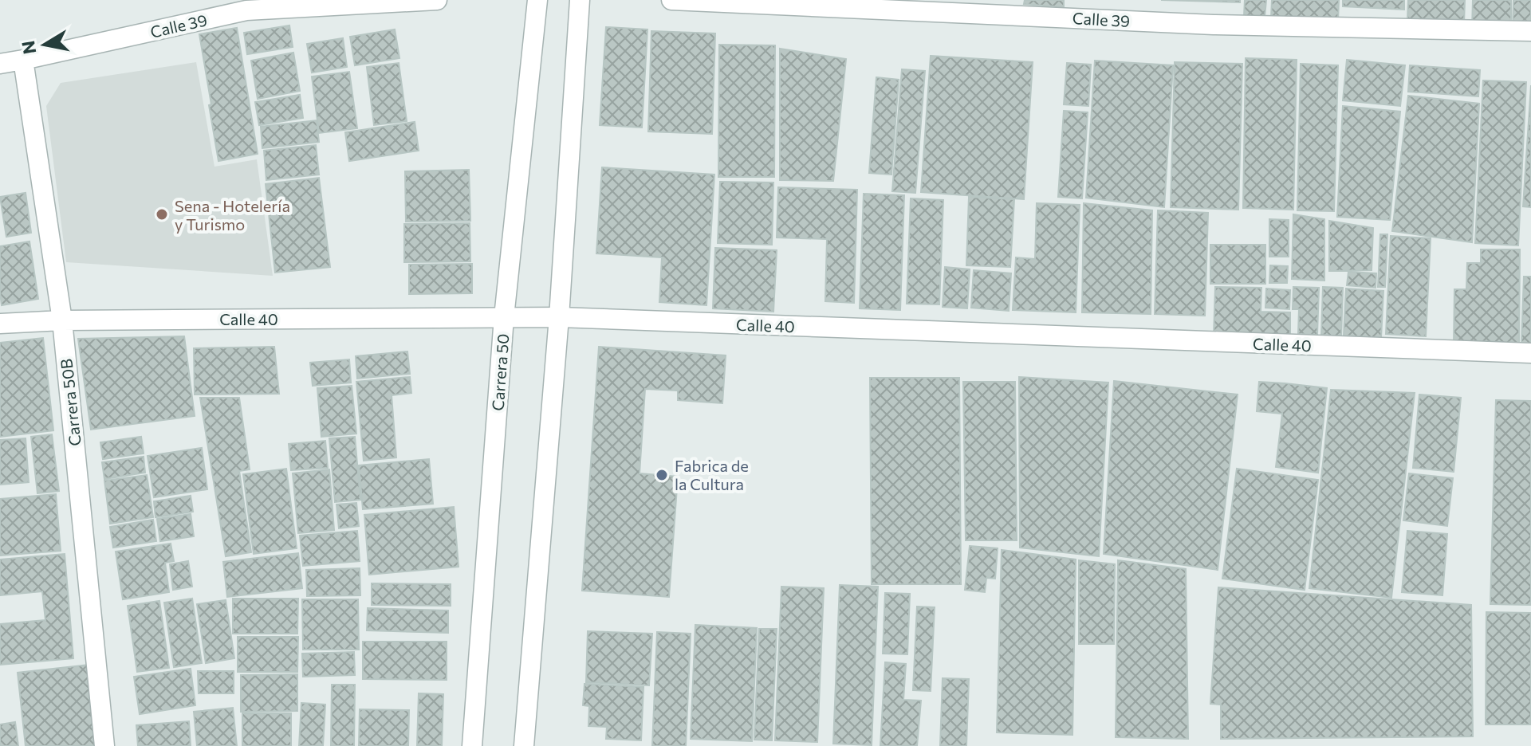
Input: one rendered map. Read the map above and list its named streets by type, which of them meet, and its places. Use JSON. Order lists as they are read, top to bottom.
{
  "streets": {
    "street": [
      "Calle 39",
      "Calle 40",
      "Carrera 50",
      "Carrera 50B"
    ]
  },
  "crossings": [
    ["Calle 39", "Carrera 50B"],
    ["Calle 40", "Carrera 50"],
    ["Calle 40", "Carrera 50B"]
  ],
  "places": ["Sena - Hotelería y Turismo", "Fabrica de la Cultura"],
  "north": "left"
}
